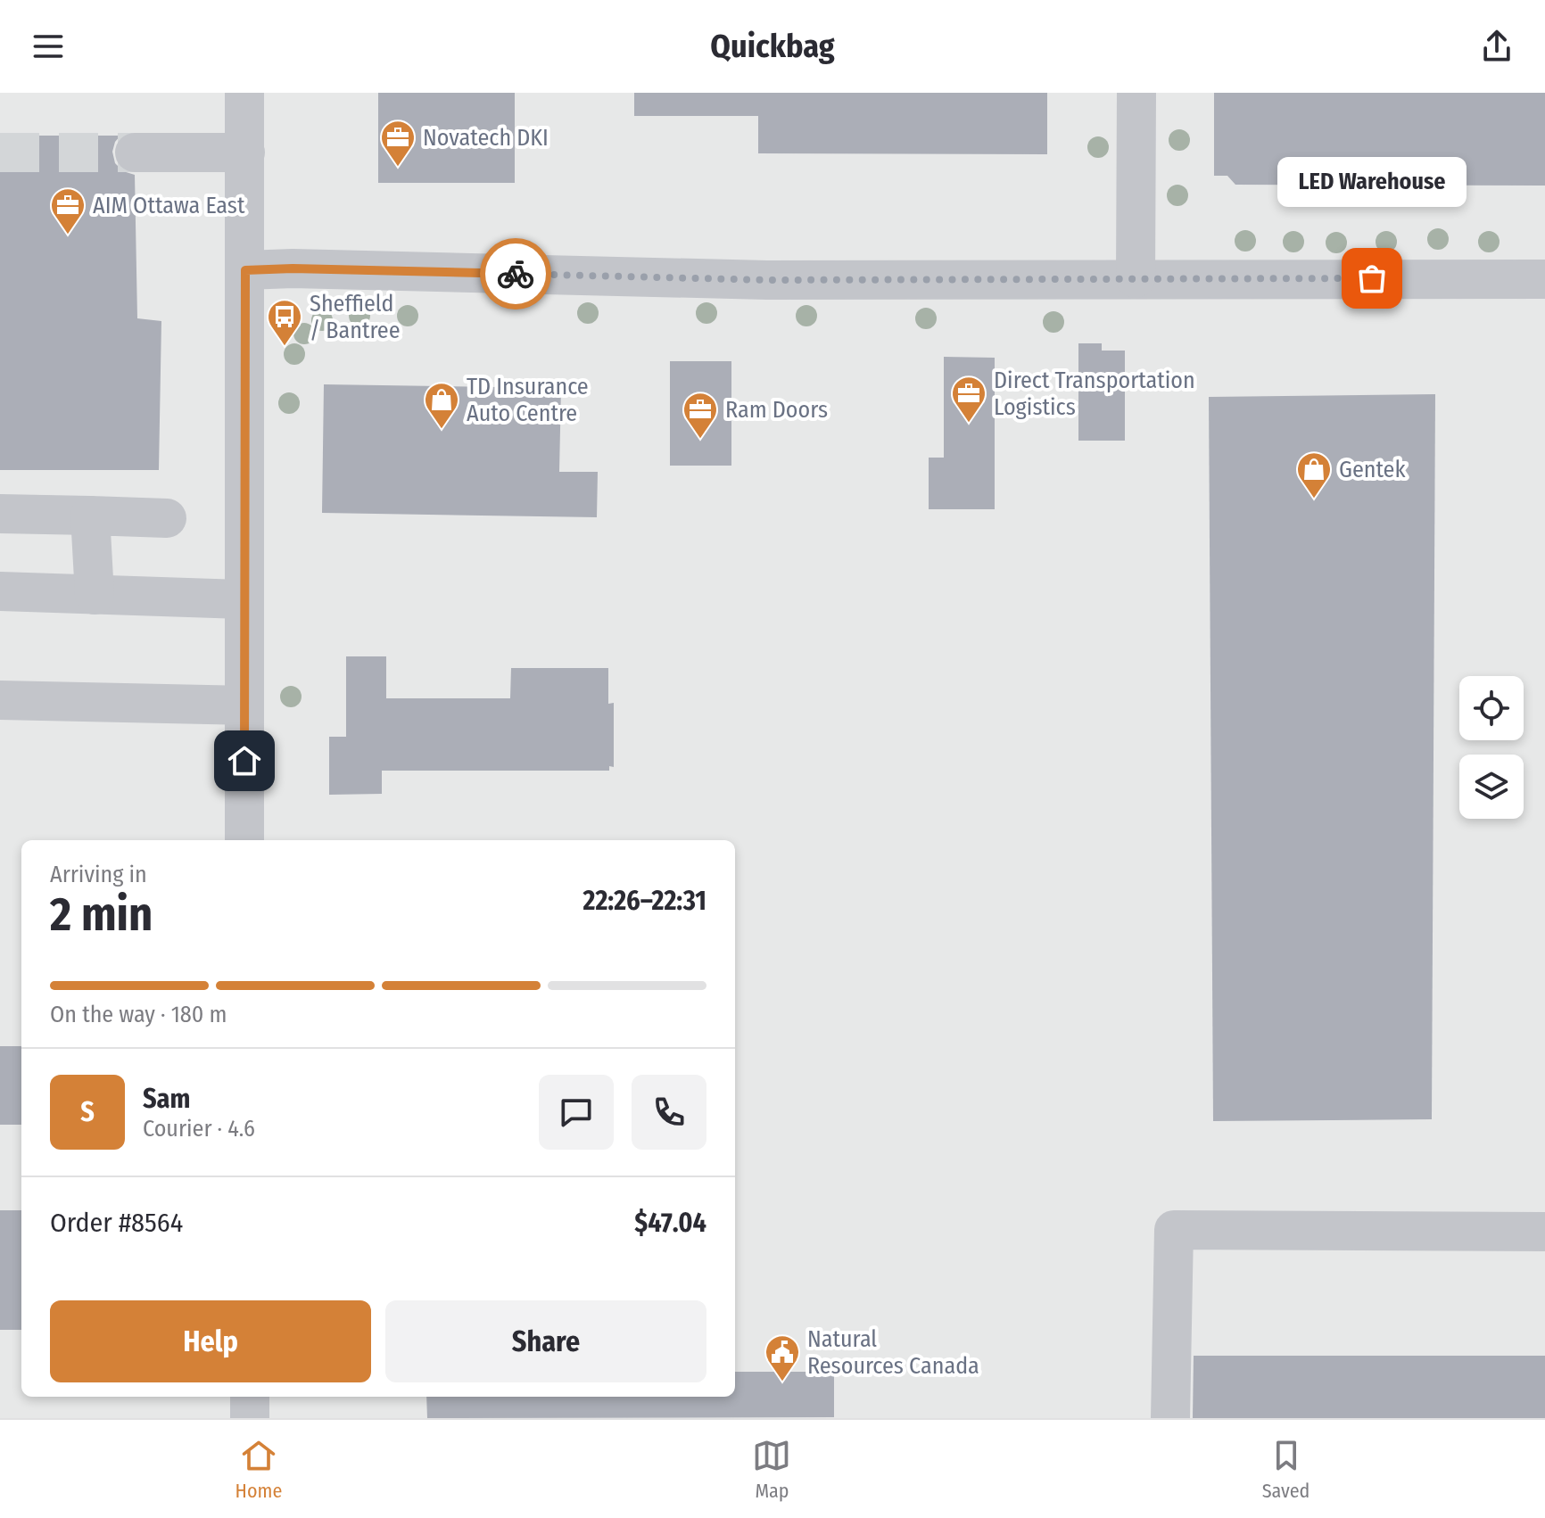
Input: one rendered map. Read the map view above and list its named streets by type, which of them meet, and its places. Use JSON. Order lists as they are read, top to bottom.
{
  "places": {
    "office": [
      "Novatech DKI",
      "AIM Ottawa East",
      "Direct Transportation Logistics",
      "Ram Doors"
    ],
    "other": ["LED Warehouse"],
    "bus stop": ["Sheffield / Bantree"],
    "shop": ["TD Insurance Auto Centre", "Gentek"],
    "public building": ["Natural Resources Canada"]
  },
  "page": {
    "header": "Quickbag",
    "bubble": "LED Warehouse",
    "heading": ["2 min", "Arriving in", "22:26–22:31"],
    "panel": [
      "Sam",
      "Courier · 4.6",
      "Order #8564",
      "$47.04"
    ],
    "bar": "On the way · 180 m",
    "round": "S",
    "buttons": ["Help", "Share"],
    "tabs": ["Home", "Map", "Saved"]
  }
}
